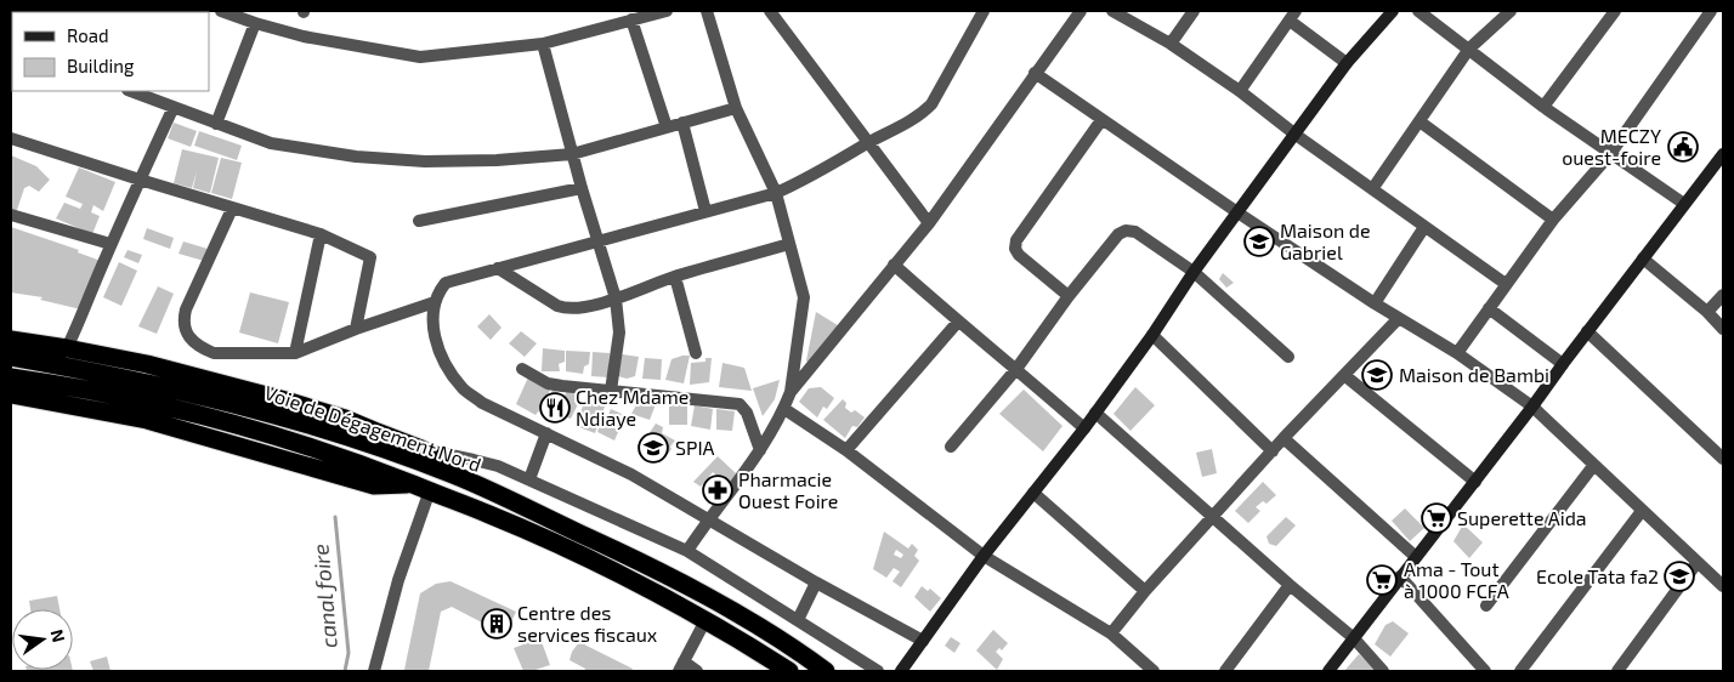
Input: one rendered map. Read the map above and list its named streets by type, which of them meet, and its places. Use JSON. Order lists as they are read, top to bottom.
{
  "streets": {
    "highway": ["Voie de Dégagement Nord"]
  },
  "water": ["canal foire"],
  "places": {
    "public building": ["MECZY ouest-foire"],
    "school or university": [
      "Maison de Gabriel",
      "Maison de Bambi",
      "SPIA",
      "Ecole Tata fa2"
    ],
    "restaurant": ["Chez Mdame Ndiaye"],
    "pharmacy": ["Pharmacie Ouest Foire"],
    "supermarket": ["Superette Aida", "Ama - Tout à 1000 FCFA"],
    "building": ["Centre des services fiscaux"]
  },
  "legend": ["Road", "Building"],
  "north": "right"
}
